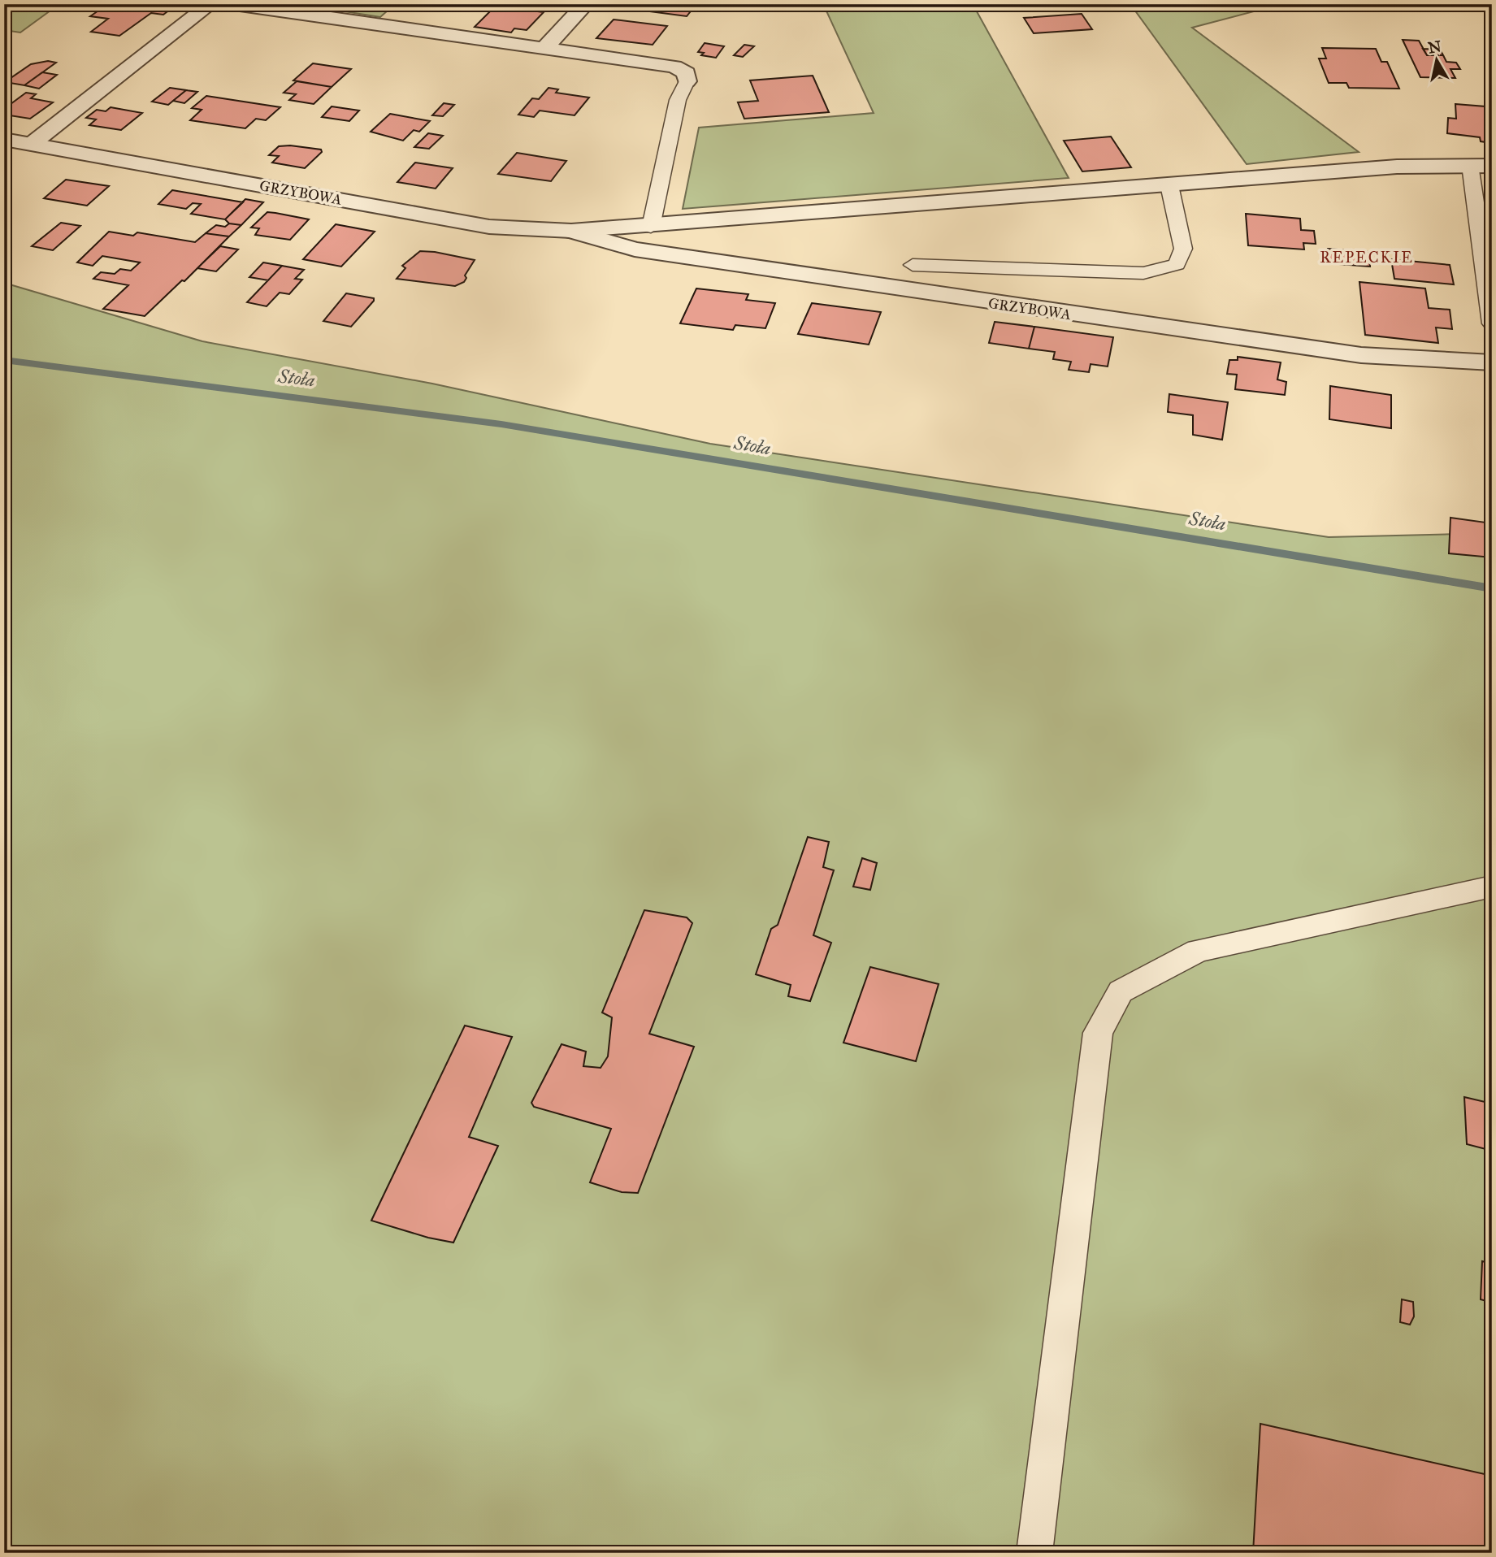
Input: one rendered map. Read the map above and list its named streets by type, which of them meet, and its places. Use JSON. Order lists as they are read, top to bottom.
{
  "streets": {
    "street": ["GRZYBOWA"]
  },
  "districts": ["REPECKIE"],
  "water": ["Stoła"],
  "north": "top"
}
